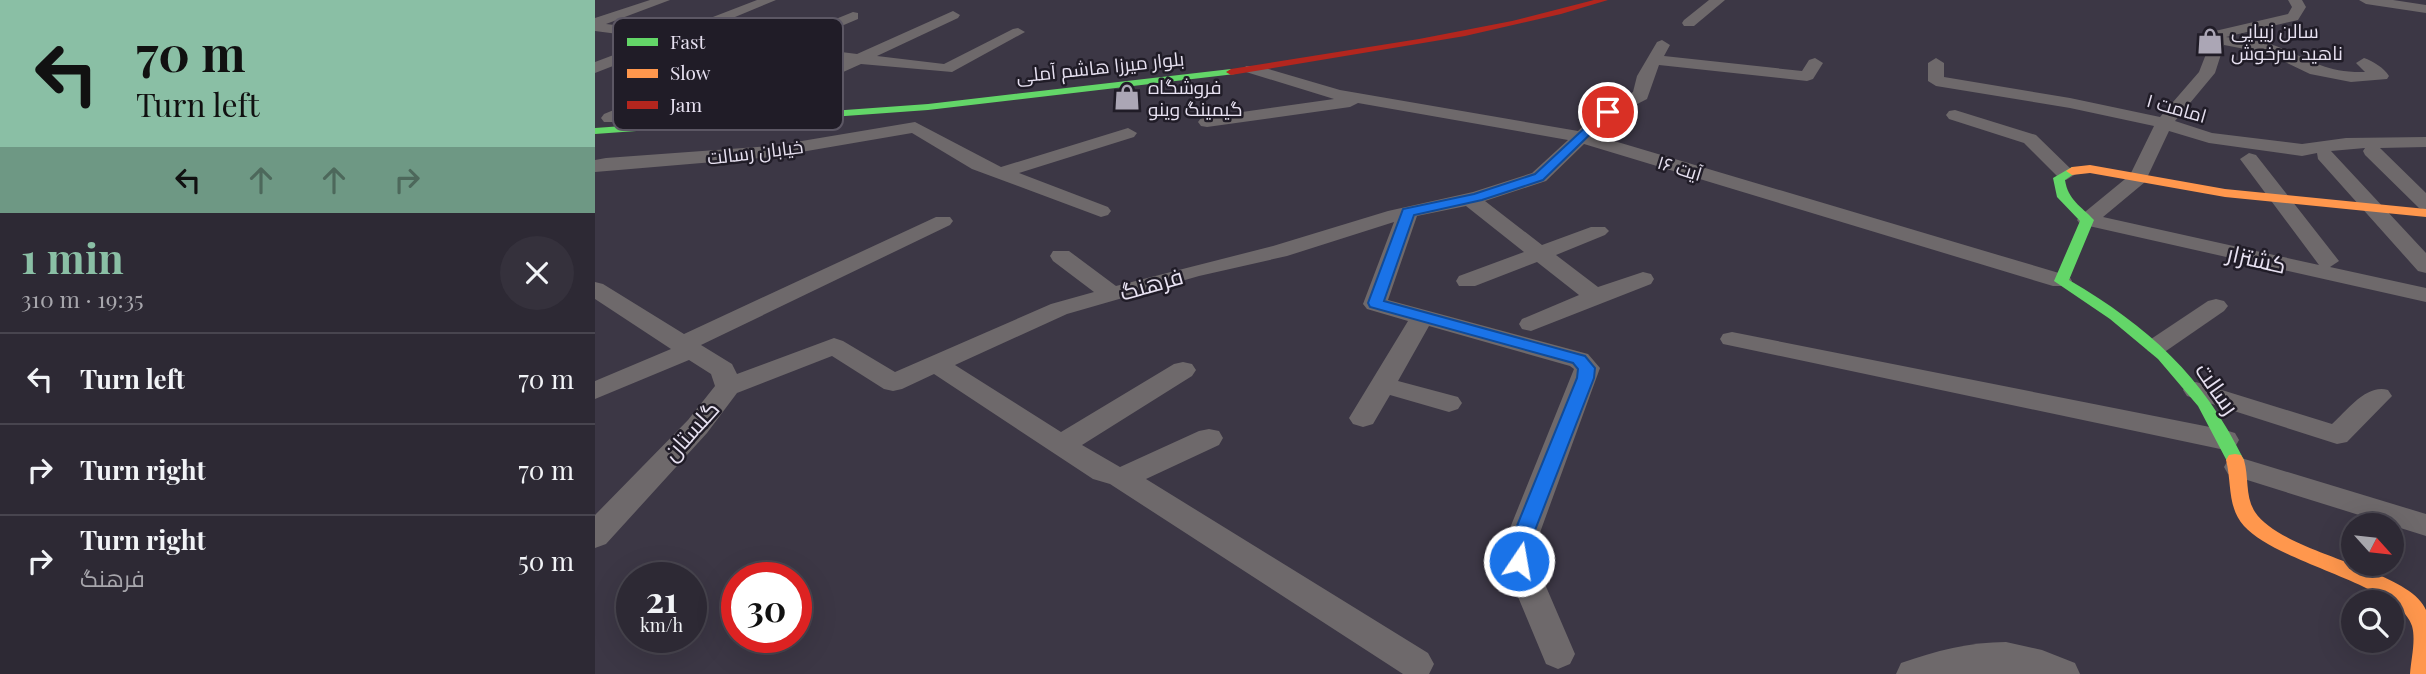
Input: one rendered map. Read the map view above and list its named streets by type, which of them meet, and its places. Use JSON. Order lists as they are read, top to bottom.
{
  "streets": {
    "main road": ["بلوار میرزا هاشم آملی", "رسالت"],
    "street": [
      "امامت ۱",
      "خیابان رسالت",
      "آیت ۱۶",
      "کشتزار",
      "فرهنگ",
      "گلستان"
    ]
  },
  "crossings": [
    ["بلوار میرزا هاشم آملی", "آیت ۱۶"],
    ["آیت ۱۶", "فرهنگ"],
    ["آیت ۱۶", "رسالت"],
    ["فرهنگ", "گلستان"]
  ],
  "places": {
    "shop": ["سالن زیبایی ناهید سرخوش", "فروشگاه گیمینگ وینو"]
  },
  "legend": ["Fast", "Slow", "Jam"],
  "north": "bottom right",
  "page": {
    "turn": ["70 m", "Turn left"],
    "heading": ["1 min", "310 m · 19:35"],
    "list": [
      {
        "name": "Turn left",
        "value": "70 m"
      },
      {
        "name": "Turn right",
        "value": "70 m"
      },
      {
        "name": "Turn right",
        "note": "فرهنگ",
        "value": "50 m"
      }
    ],
    "speed": "21 km/h",
    "limit": "30"
  }
}
